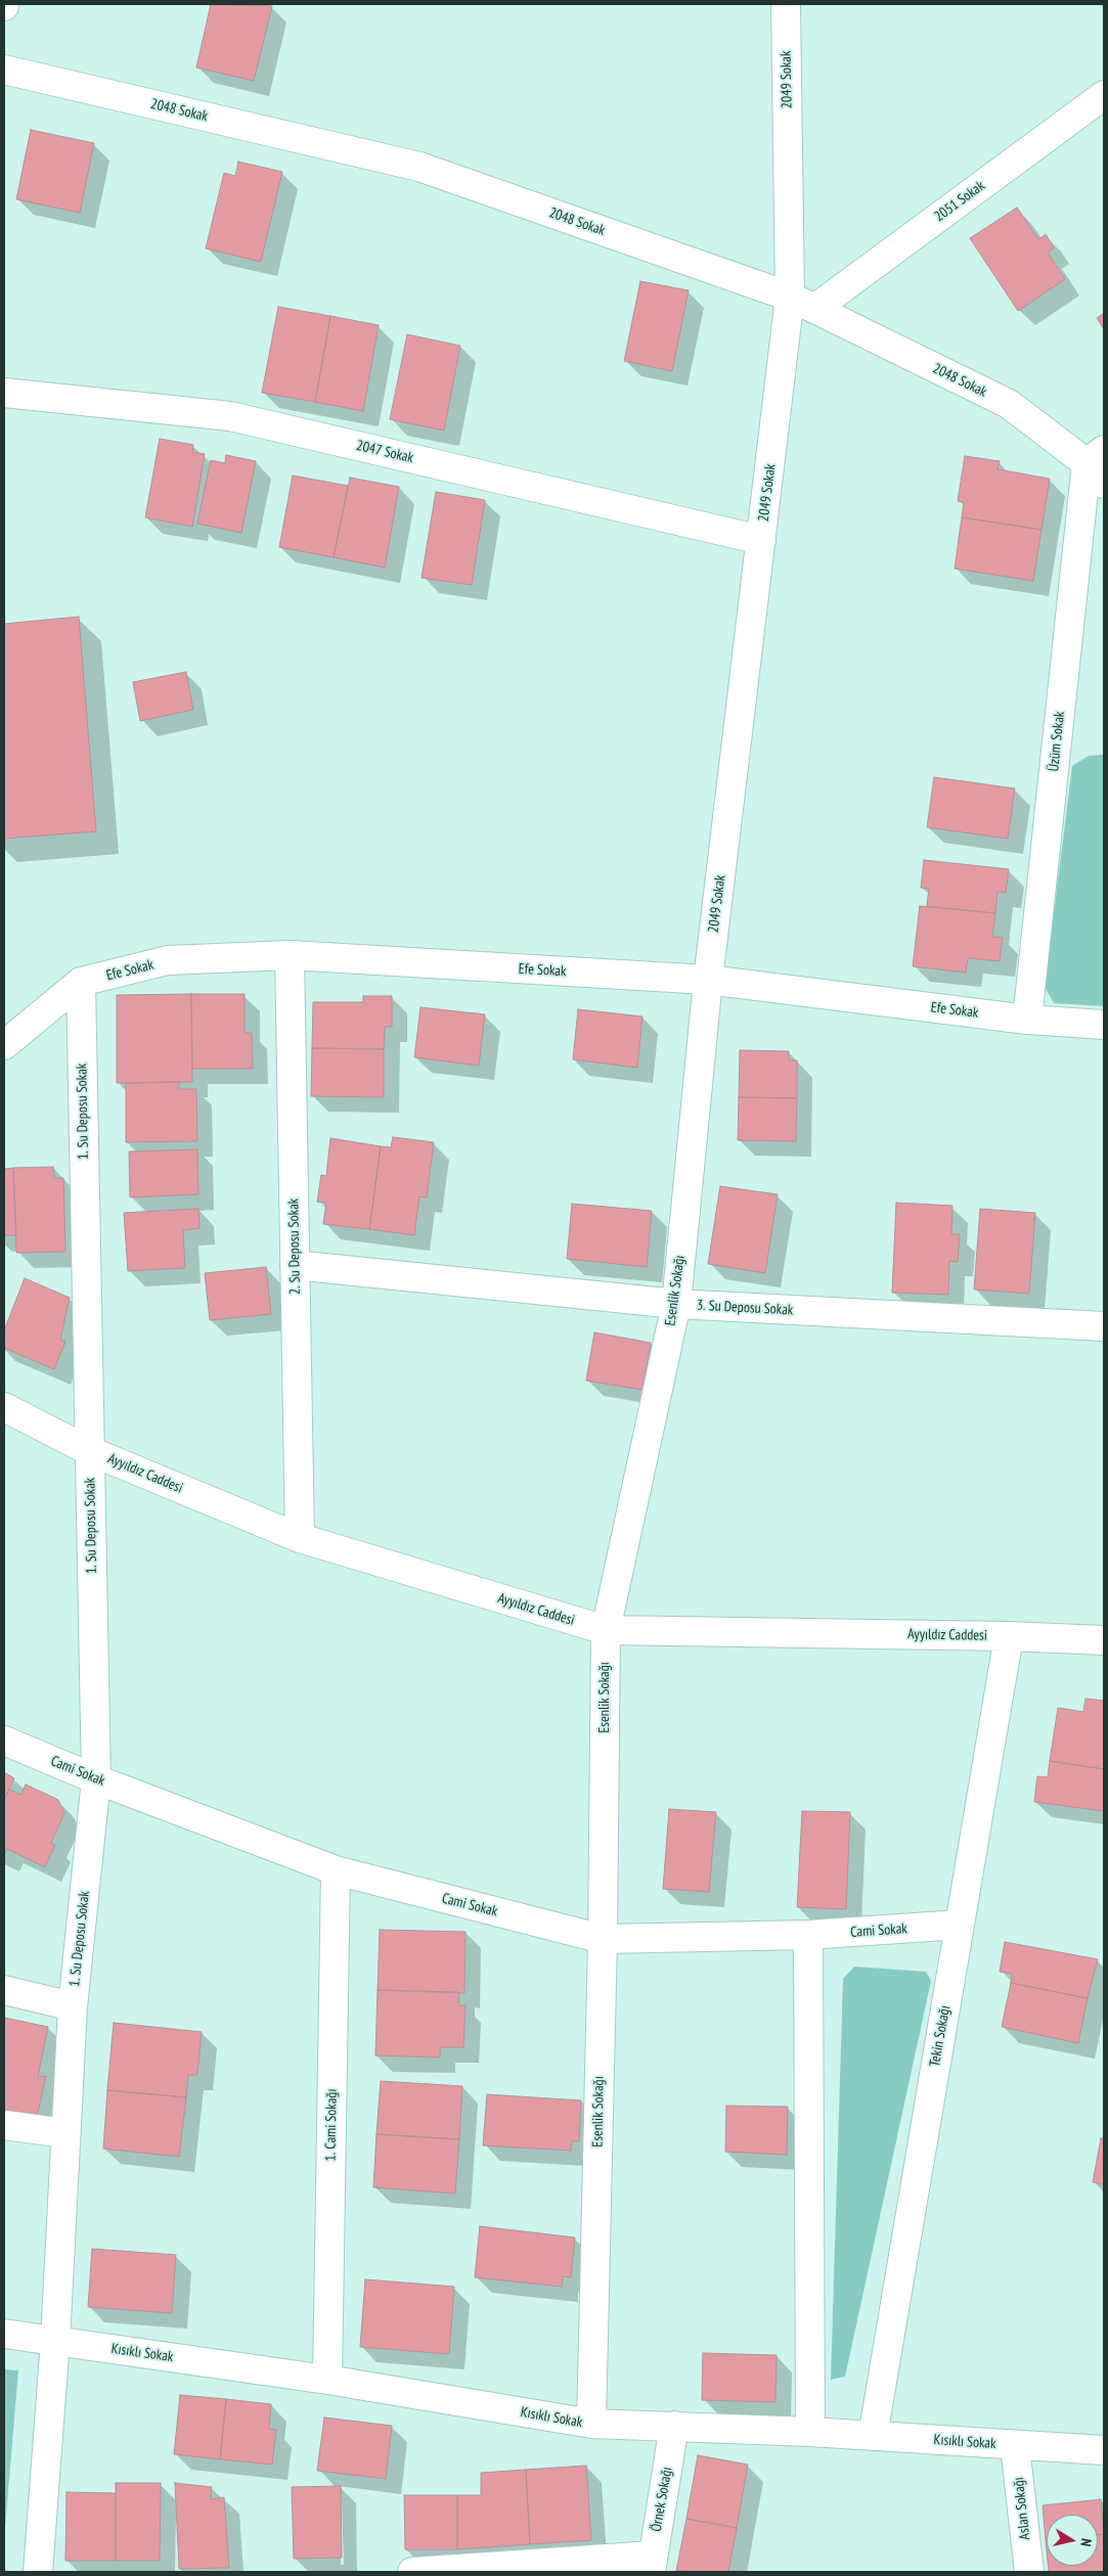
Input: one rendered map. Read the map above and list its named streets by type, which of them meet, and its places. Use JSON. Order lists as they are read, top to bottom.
{
  "streets": {
    "street": [
      "2049 Sokak",
      "2048 Sokak",
      "2051 Sokak",
      "2047 Sokak",
      "Üzüm Sokak",
      "Efe Sokak",
      "1. Su Deposu Sokak",
      "2. Su Deposu Sokak",
      "Esenlik Sokağı",
      "3. Su Deposu Sokak",
      "Ayyıldız Caddesi",
      "Cami Sokak",
      "Tekin Sokağı",
      "1. Cami Sokağı",
      "Kısıklı Sokak",
      "Örnek Sokağı",
      "Aslan Sokağı"
    ]
  },
  "crossings": [
    ["2049 Sokak", "2048 Sokak"],
    ["2049 Sokak", "2047 Sokak"],
    ["2049 Sokak", "Efe Sokak"],
    ["2049 Sokak", "Esenlik Sokağı"],
    ["2048 Sokak", "2051 Sokak"],
    ["2048 Sokak", "Üzüm Sokak"],
    ["Üzüm Sokak", "Efe Sokak"],
    ["Efe Sokak", "1. Su Deposu Sokak"],
    ["Efe Sokak", "2. Su Deposu Sokak"],
    ["Efe Sokak", "Esenlik Sokağı"],
    ["1. Su Deposu Sokak", "Ayyıldız Caddesi"],
    ["1. Su Deposu Sokak", "Cami Sokak"],
    ["1. Su Deposu Sokak", "Kısıklı Sokak"],
    ["2. Su Deposu Sokak", "3. Su Deposu Sokak"],
    ["2. Su Deposu Sokak", "Ayyıldız Caddesi"],
    ["Esenlik Sokağı", "3. Su Deposu Sokak"],
    ["Esenlik Sokağı", "Ayyıldız Caddesi"],
    ["Esenlik Sokağı", "Cami Sokak"],
    ["Esenlik Sokağı", "Kısıklı Sokak"],
    ["Ayyıldız Caddesi", "Tekin Sokağı"],
    ["Cami Sokak", "Tekin Sokağı"],
    ["Cami Sokak", "1. Cami Sokağı"],
    ["Tekin Sokağı", "Kısıklı Sokak"],
    ["1. Cami Sokağı", "Kısıklı Sokak"],
    ["Kısıklı Sokak", "Örnek Sokağı"],
    ["Kısıklı Sokak", "Aslan Sokağı"]
  ],
  "north": "right"
}
